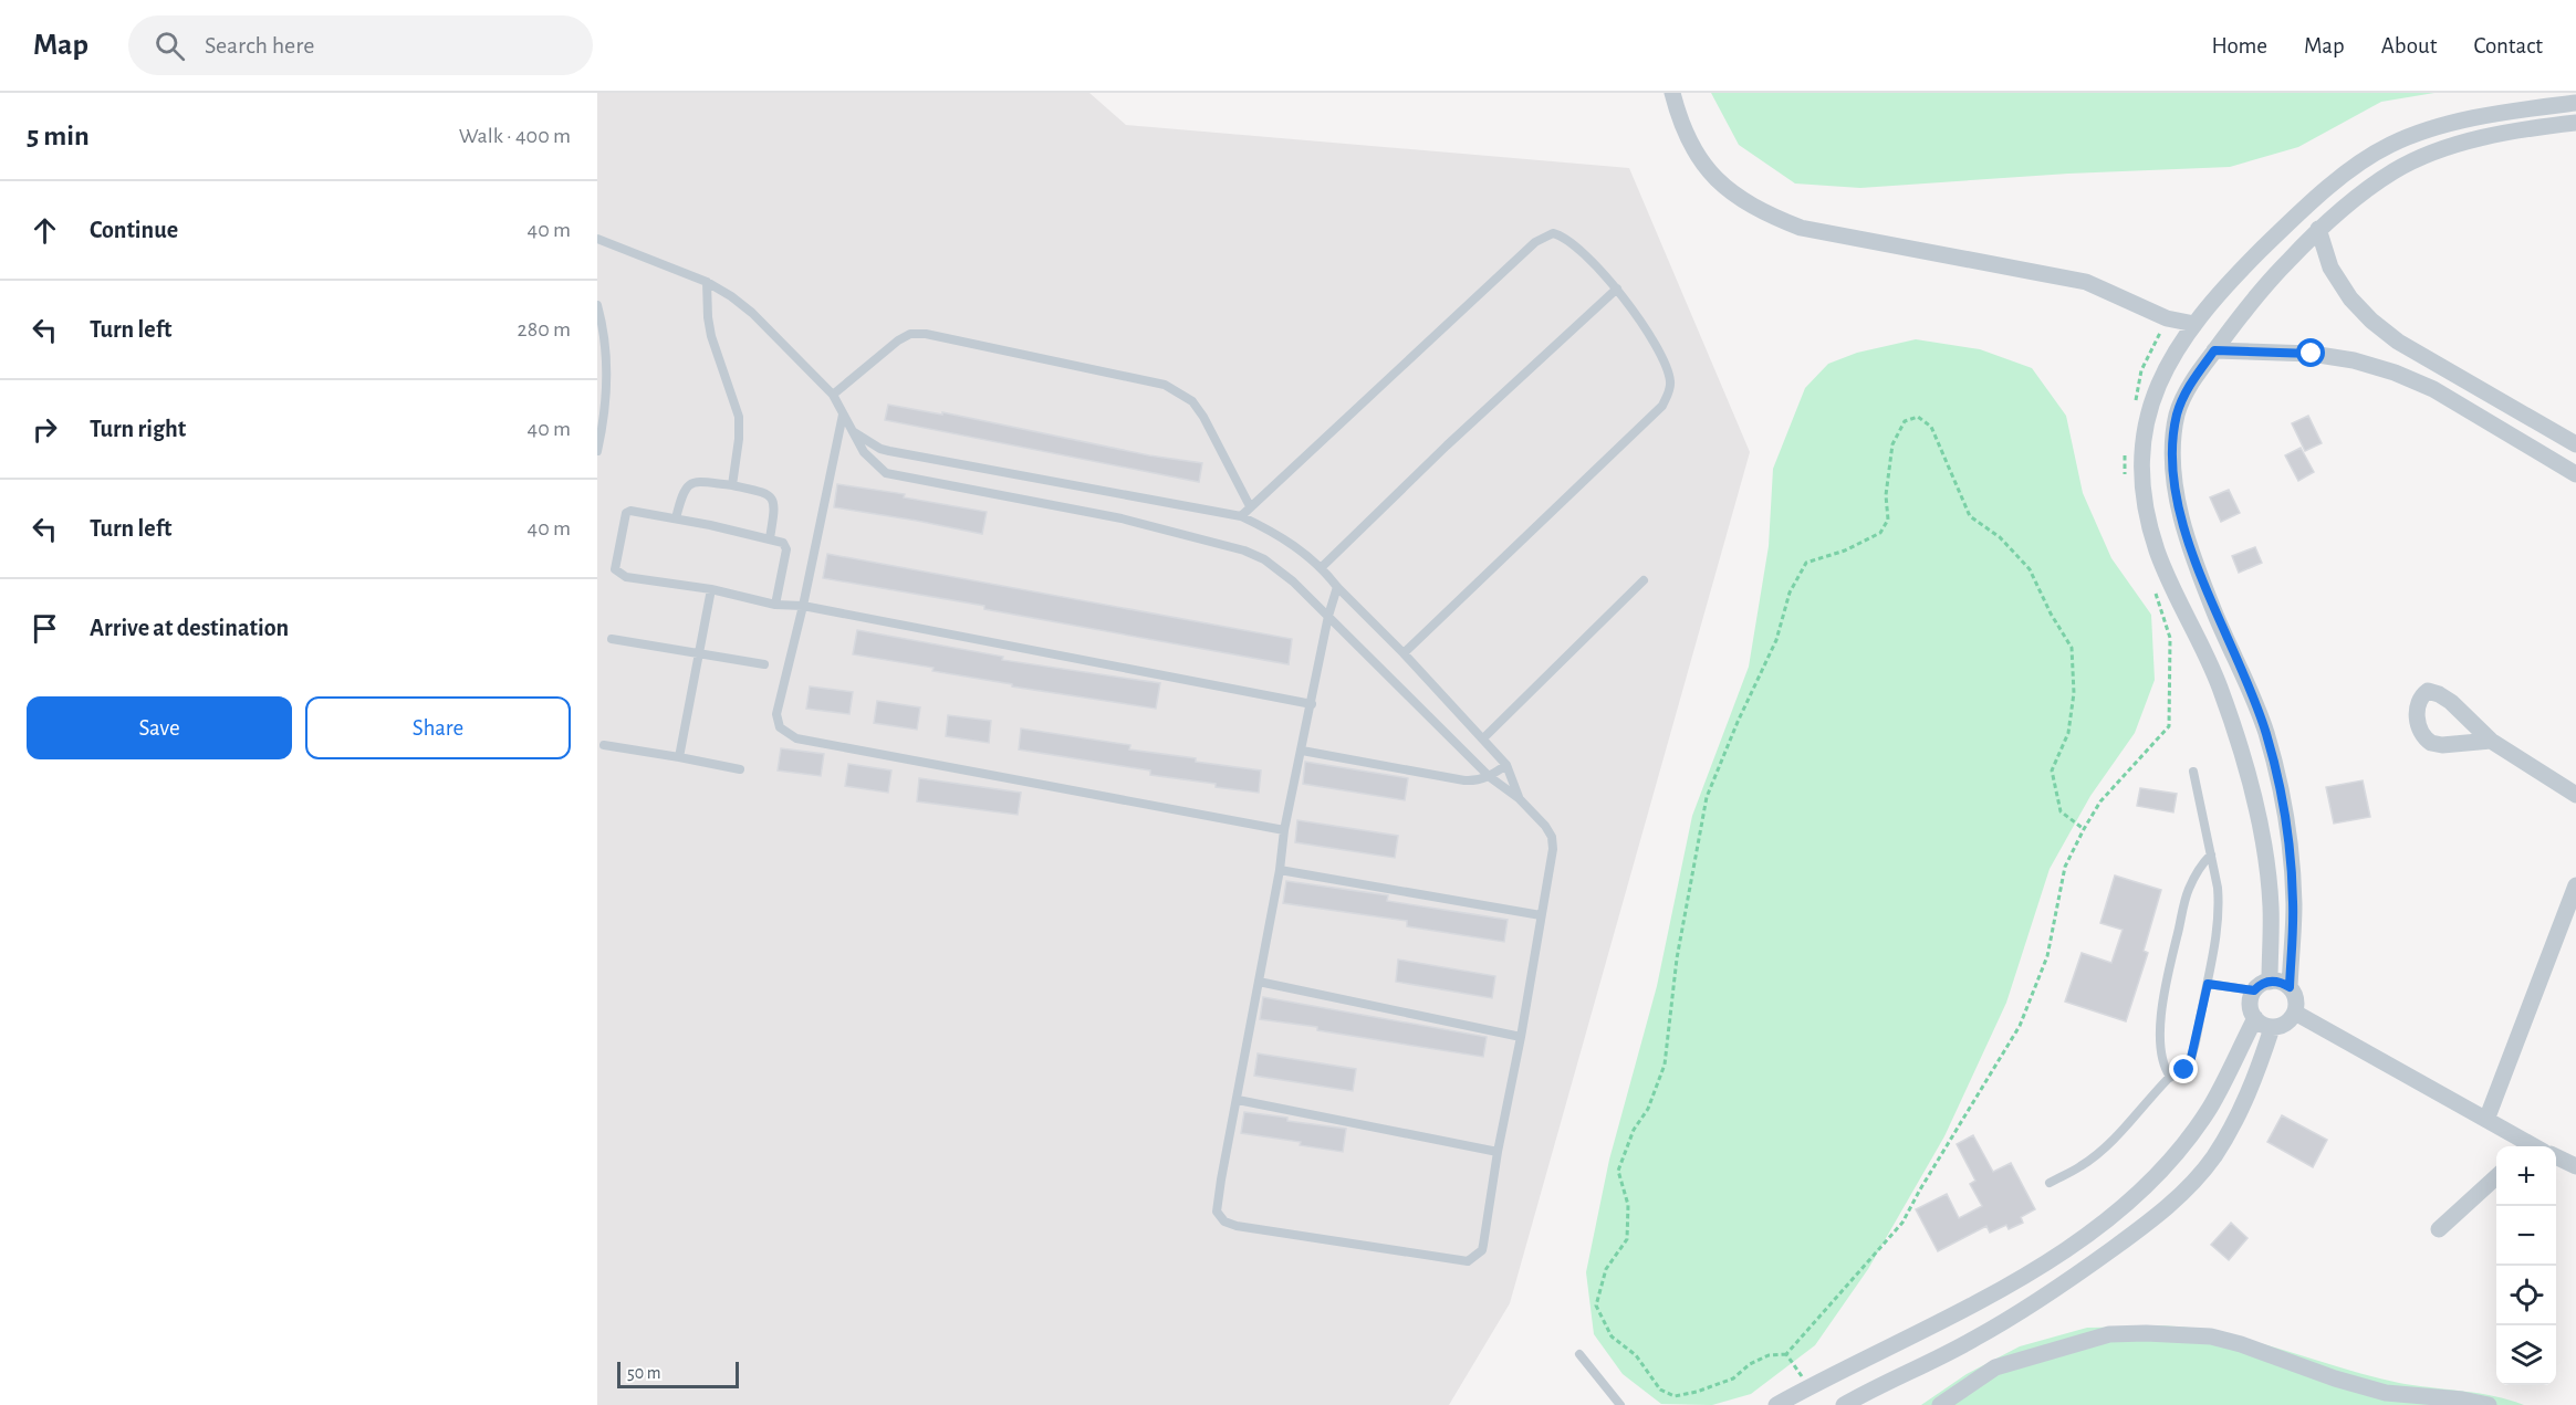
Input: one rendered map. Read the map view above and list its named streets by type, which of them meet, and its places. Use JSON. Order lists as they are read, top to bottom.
{
  "scale_bar": "50 m",
  "page": {
    "header": "Map",
    "search": "Search here",
    "nav": [
      "Home",
      "Map",
      "About",
      "Contact"
    ],
    "heading": ["5 min", "Walk · 400 m"],
    "list": [
      ["Continue", "40 m"],
      ["Turn left", "280 m"],
      ["Turn right", "40 m"],
      ["Turn left", "40 m"],
      "Arrive at destination"
    ],
    "buttons": ["Save", "Share"],
    "map_buttons": ["+", "−"],
    "scale": "50 m"
  }
}
